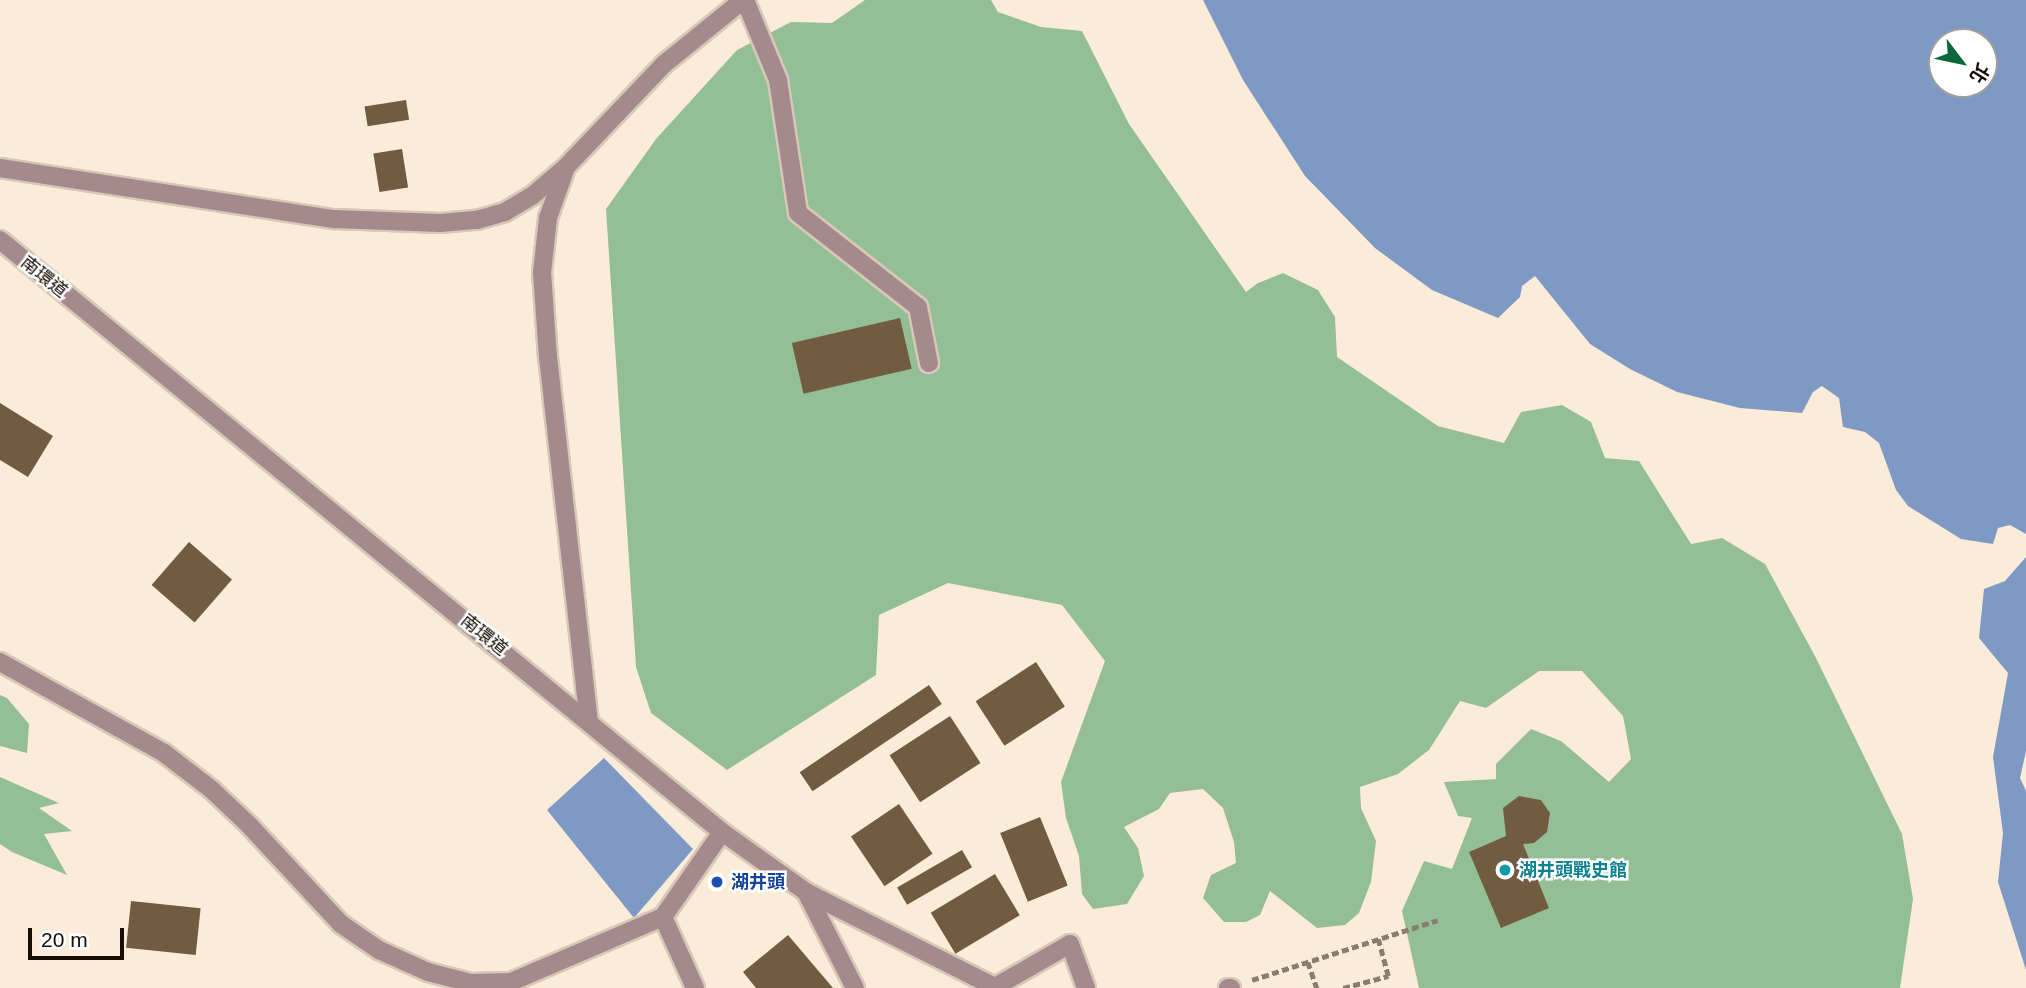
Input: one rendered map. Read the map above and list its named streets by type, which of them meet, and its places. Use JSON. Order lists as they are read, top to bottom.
{
  "streets": {
    "street": ["南環道"]
  },
  "places": ["湖井頭戰史館", "湖井頭"],
  "scale_bar": "20 m",
  "north": "bottom right"
}
